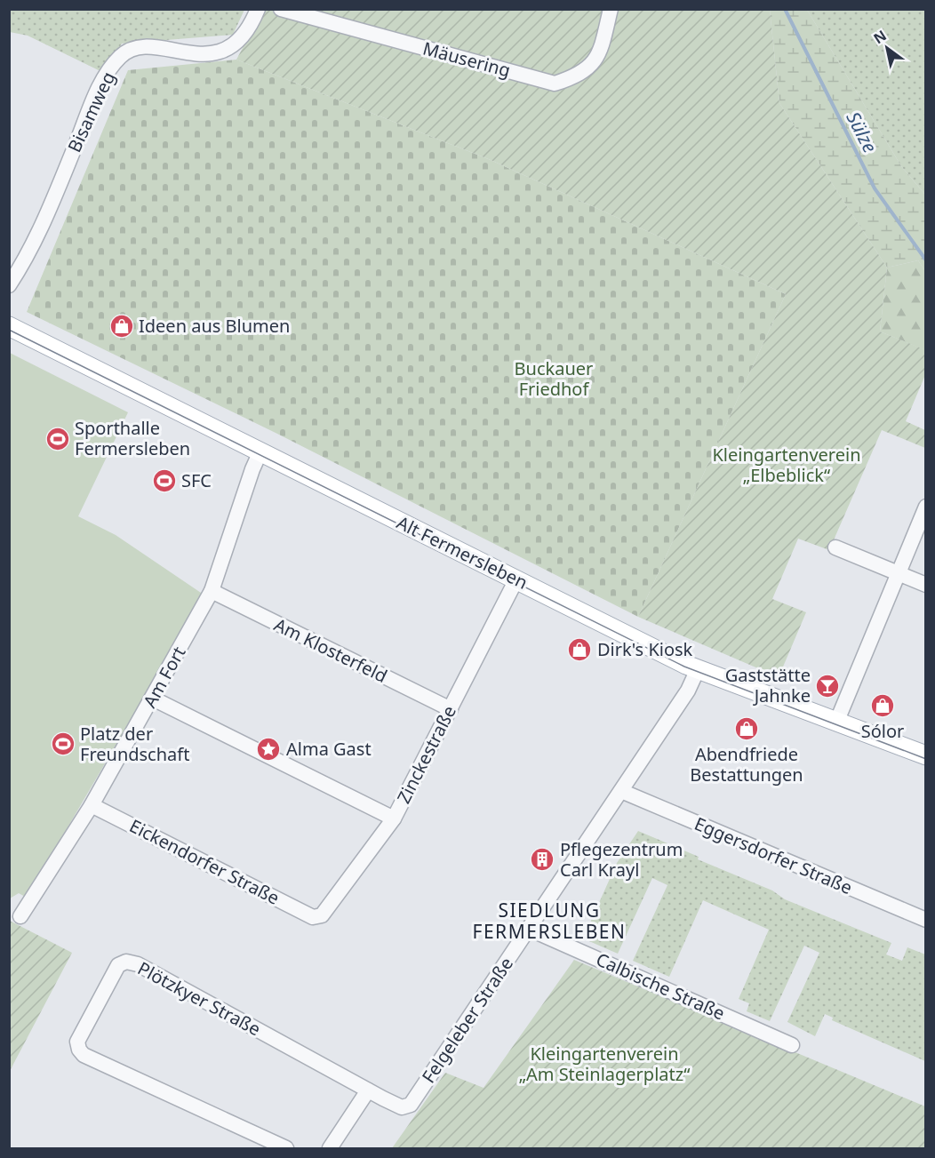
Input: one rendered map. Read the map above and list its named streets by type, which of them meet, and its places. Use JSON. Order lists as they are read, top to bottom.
{
  "streets": {
    "main road": ["Alt Fermersleben"],
    "street": [
      "Mäusering",
      "Bisamweg",
      "Am Klosterfeld",
      "Am Fort",
      "Zinckestraße",
      "Eggersdorfer Straße",
      "Eickendorfer Straße",
      "Calbische Straße",
      "Plötzkyer Straße",
      "Felgeleber Straße"
    ]
  },
  "crossings": [
    ["Alt Fermersleben", "Am Fort"],
    ["Alt Fermersleben", "Zinckestraße"],
    ["Alt Fermersleben", "Felgeleber Straße"],
    ["Am Klosterfeld", "Am Fort"],
    ["Am Klosterfeld", "Zinckestraße"],
    ["Am Fort", "Eickendorfer Straße"],
    ["Zinckestraße", "Eickendorfer Straße"],
    ["Eggersdorfer Straße", "Felgeleber Straße"],
    ["Calbische Straße", "Felgeleber Straße"],
    ["Plötzkyer Straße", "Felgeleber Straße"]
  ],
  "districts": ["SIEDLUNG FERMERSLEBEN"],
  "water": ["Sülze"],
  "parks": ["Buckauer Friedhof", "Kleingartenverein „Elbeblick“", "Kleingartenverein „Am Steinlagerplatz“"],
  "places": {
    "shop": [
      "Ideen aus Blumen",
      "Dirk's Kiosk",
      "Sólor",
      "Abendfriede Bestattungen"
    ],
    "sports": ["Sporthalle Fermersleben", "SFC", "Platz der Freundschaft"],
    "bar": ["Gaststätte Jahnke"],
    "place": ["Alma Gast"],
    "building": ["Pflegezentrum Carl Krayl"]
  },
  "north": "top left"
}
